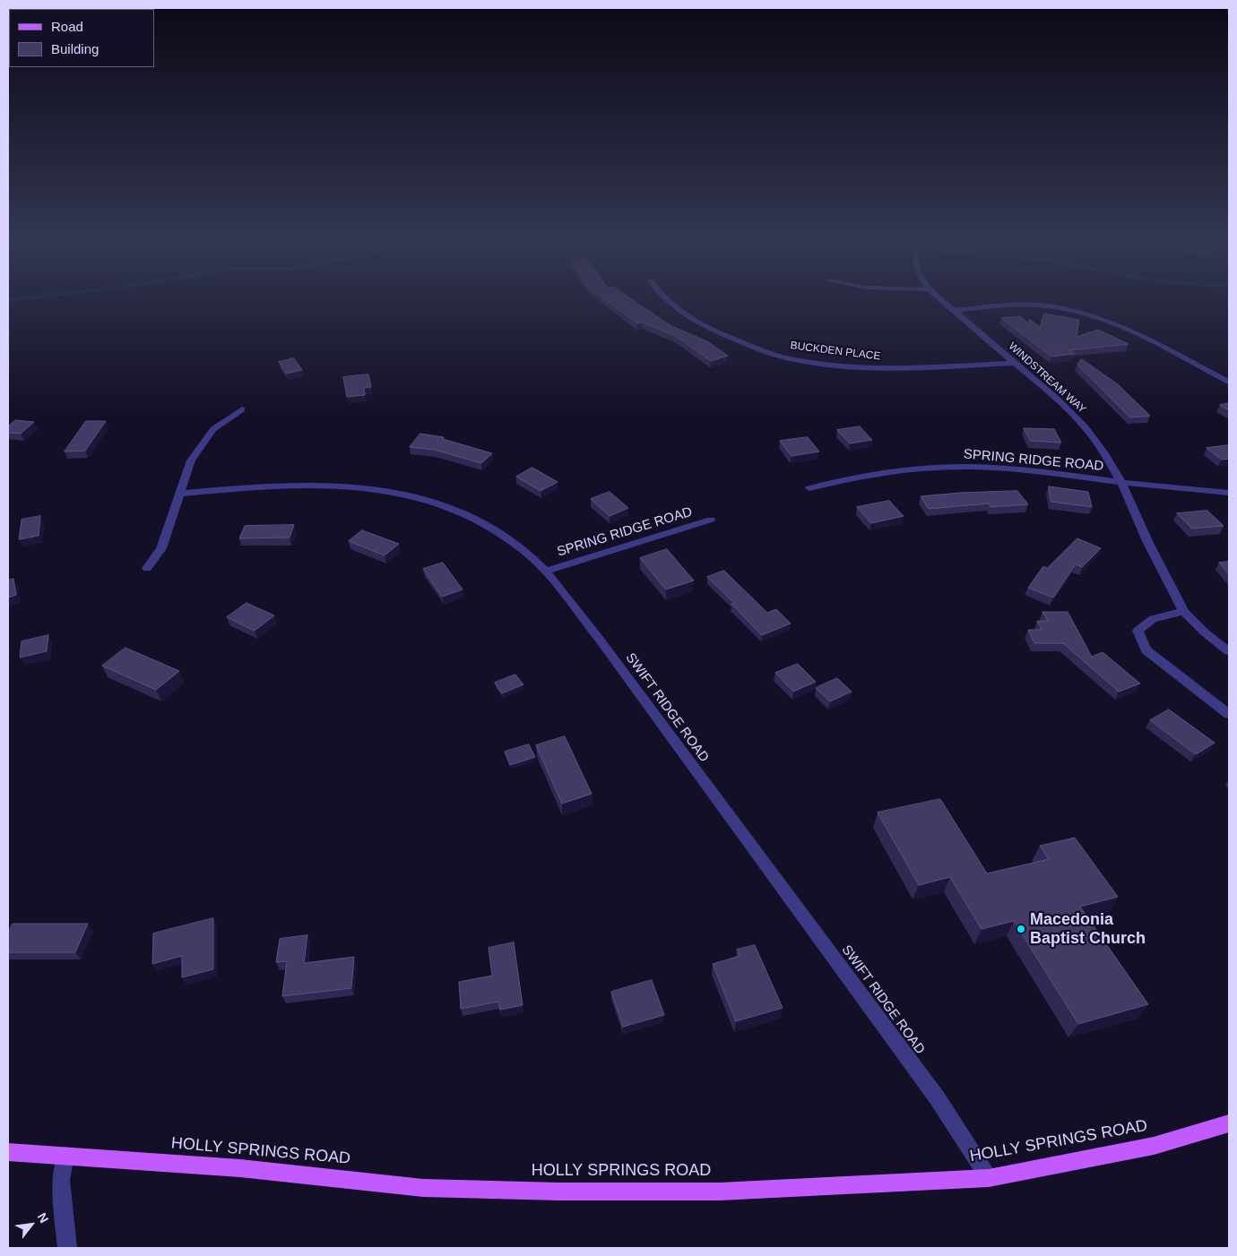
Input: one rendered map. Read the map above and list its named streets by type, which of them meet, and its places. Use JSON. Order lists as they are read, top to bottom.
{
  "streets": {
    "main road": ["HOLLY SPRINGS ROAD"],
    "street": [
      "BUCKDEN PLACE",
      "WINDSTREAM WAY",
      "SPRING RIDGE ROAD",
      "SWIFT RIDGE ROAD"
    ]
  },
  "crossings": [
    ["BUCKDEN PLACE", "WINDSTREAM WAY"],
    ["WINDSTREAM WAY", "SPRING RIDGE ROAD"],
    ["SPRING RIDGE ROAD", "SWIFT RIDGE ROAD"],
    ["SWIFT RIDGE ROAD", "HOLLY SPRINGS ROAD"]
  ],
  "places": ["Macedonia Baptist Church"],
  "legend": ["Road", "Building"],
  "north": "top right"
}
